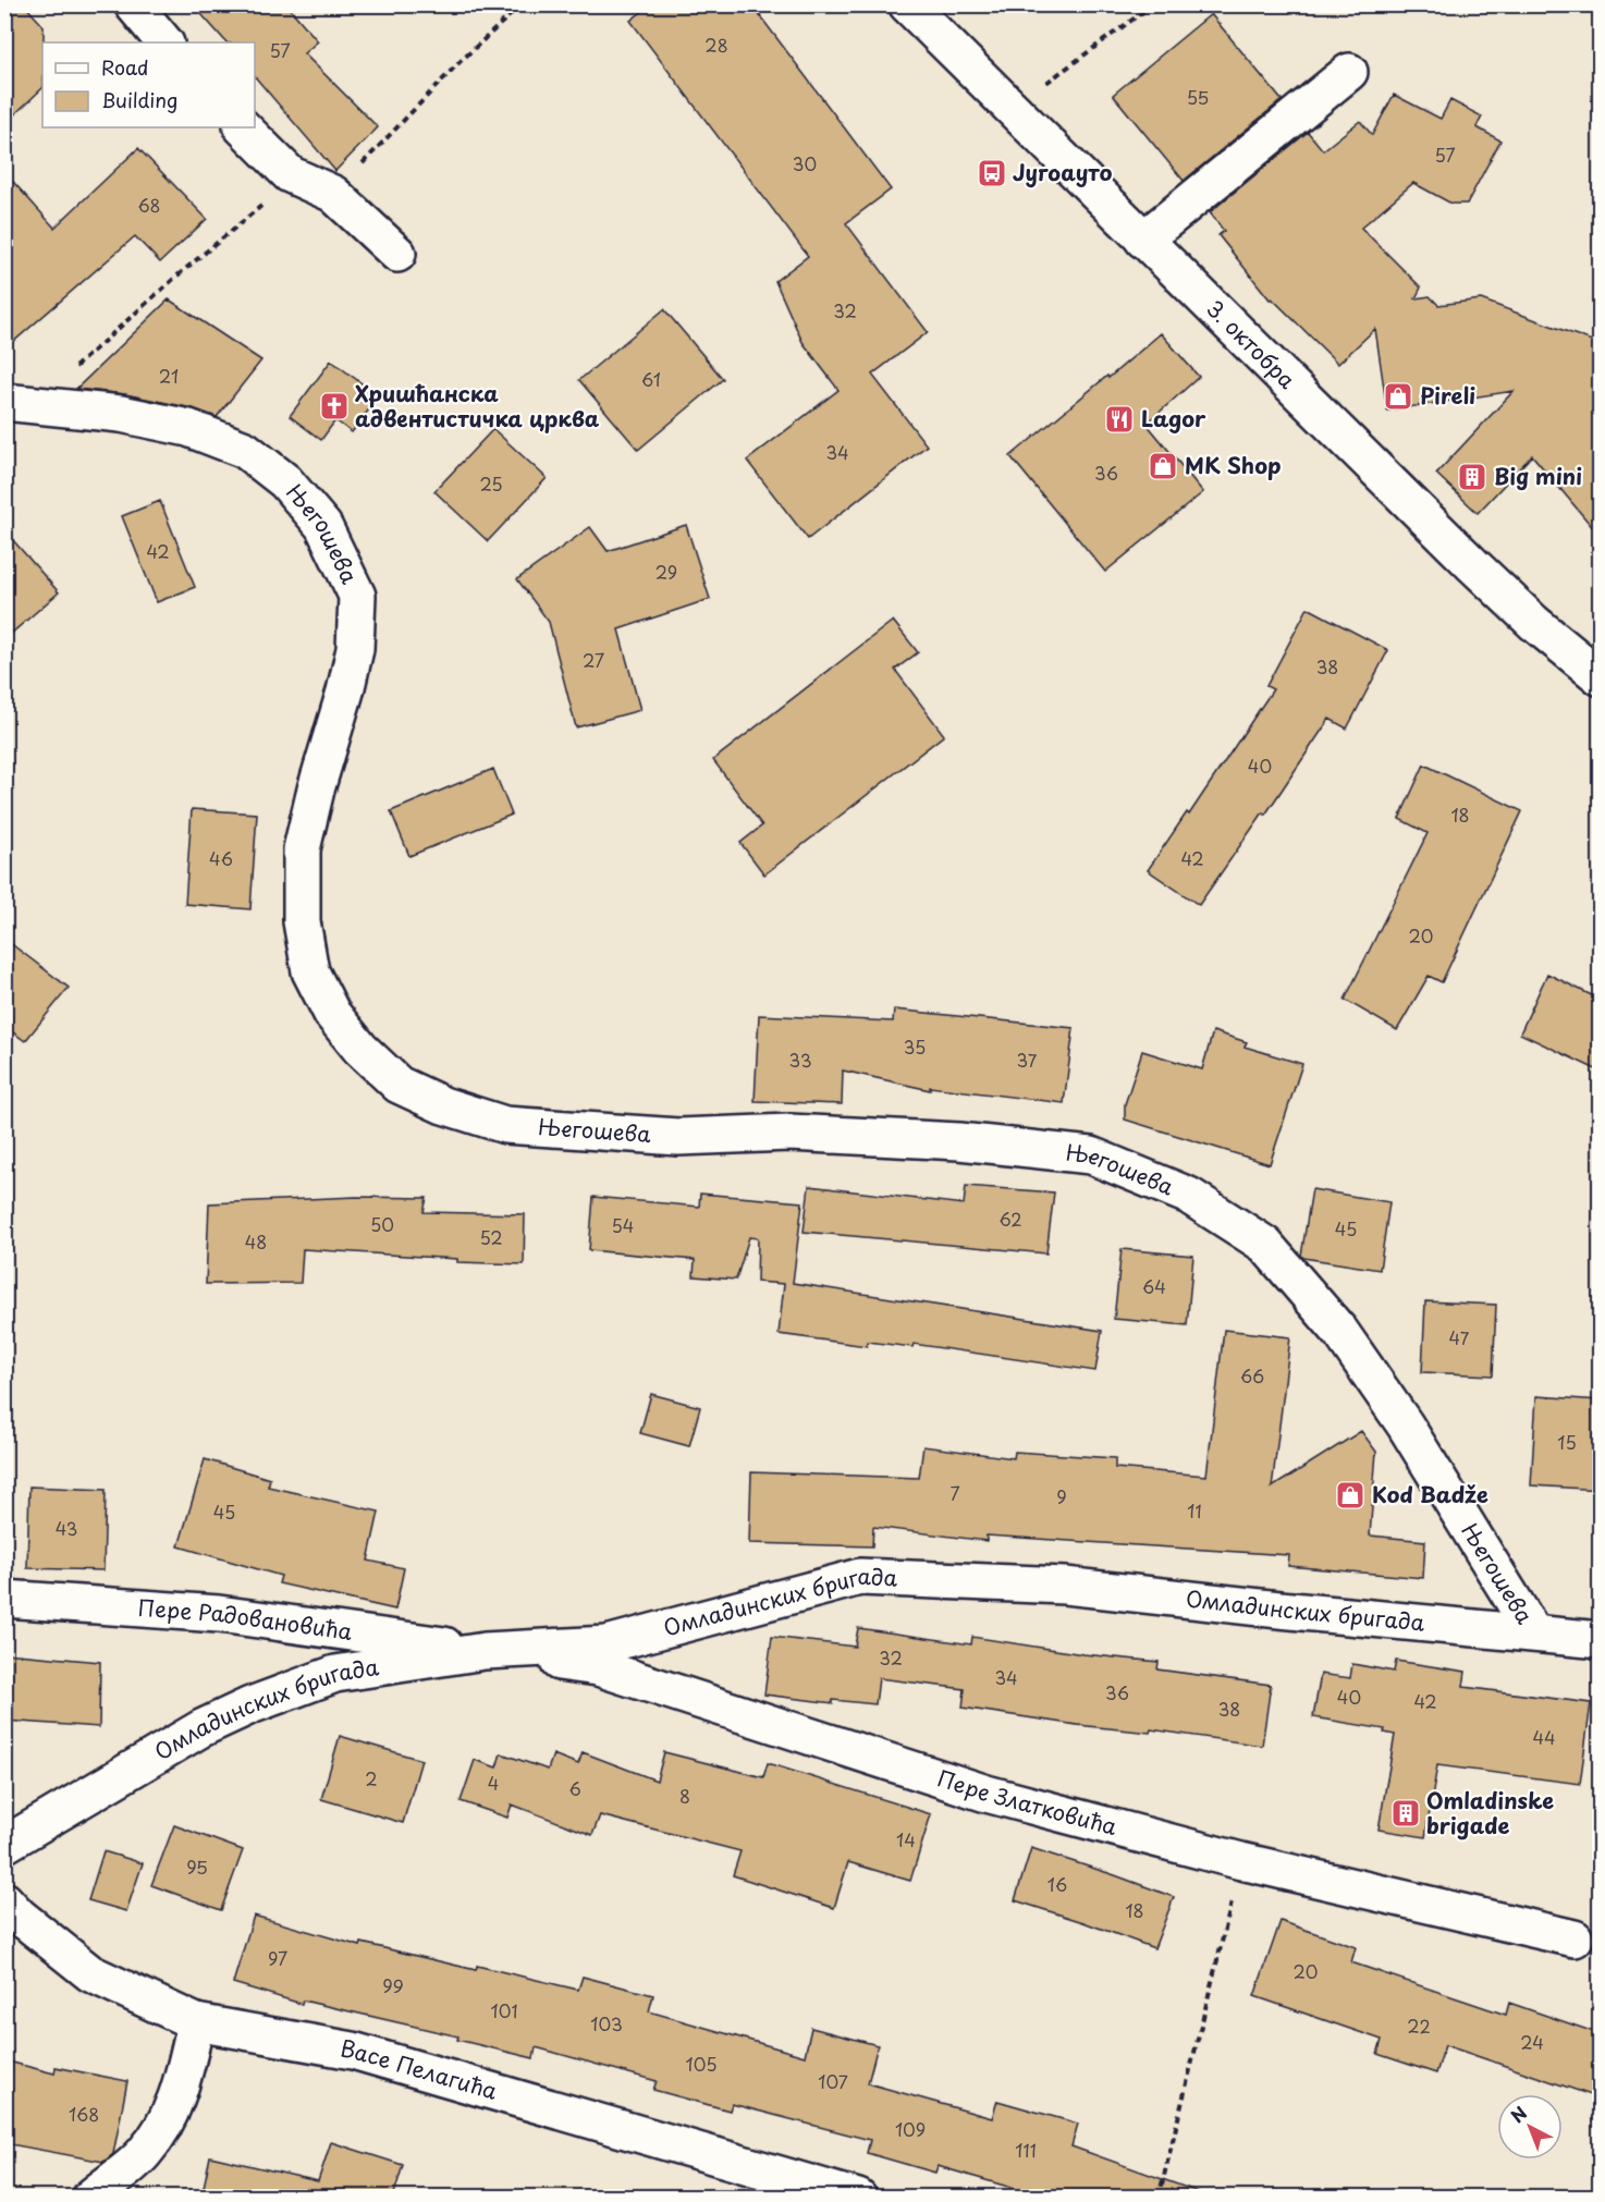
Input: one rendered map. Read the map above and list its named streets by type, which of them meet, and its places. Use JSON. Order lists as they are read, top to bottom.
{
  "streets": {
    "street": [
      "3. октобра",
      "Његошева",
      "Омладинских бригада",
      "Пере Радовановића",
      "Пере Златковића",
      "Васе Пелагића"
    ]
  },
  "crossings": [
    ["Његошева", "Омладинских бригада"],
    ["Омладинских бригада", "Пере Радовановића"],
    ["Омладинских бригада", "Пере Златковића"],
    ["Пере Радовановића", "Пере Златковића"]
  ],
  "places": {
    "bus stop": ["Југоауто"],
    "shop": ["Pireli", "MK Shop", "Kod Badže"],
    "church": ["Хришћанска адвентистичка црква"],
    "restaurant": ["Lagor"],
    "building": ["Big mini", "Omladinske brigade"]
  },
  "house_numbers": [
    "28",
    "57",
    "55",
    "57",
    "30",
    "68",
    "32",
    "21",
    "61",
    "34",
    "36",
    "25",
    "42",
    "29",
    "27",
    "38",
    "40",
    "18",
    "46",
    "42",
    "20",
    "35",
    "33",
    "37",
    "62",
    "50",
    "54",
    "45",
    "52",
    "48",
    "64",
    "47",
    "66",
    "15",
    "7",
    "9",
    "11",
    "45",
    "43",
    "32",
    "34",
    "36",
    "40",
    "42",
    "38",
    "44",
    "2",
    "4",
    "6",
    "8",
    "14",
    "95",
    "16",
    "18",
    "97",
    "20",
    "99",
    "101",
    "103",
    "22",
    "24",
    "105",
    "107",
    "168",
    "109",
    "111"
  ],
  "legend": ["Road", "Building"],
  "north": "top left"
}
